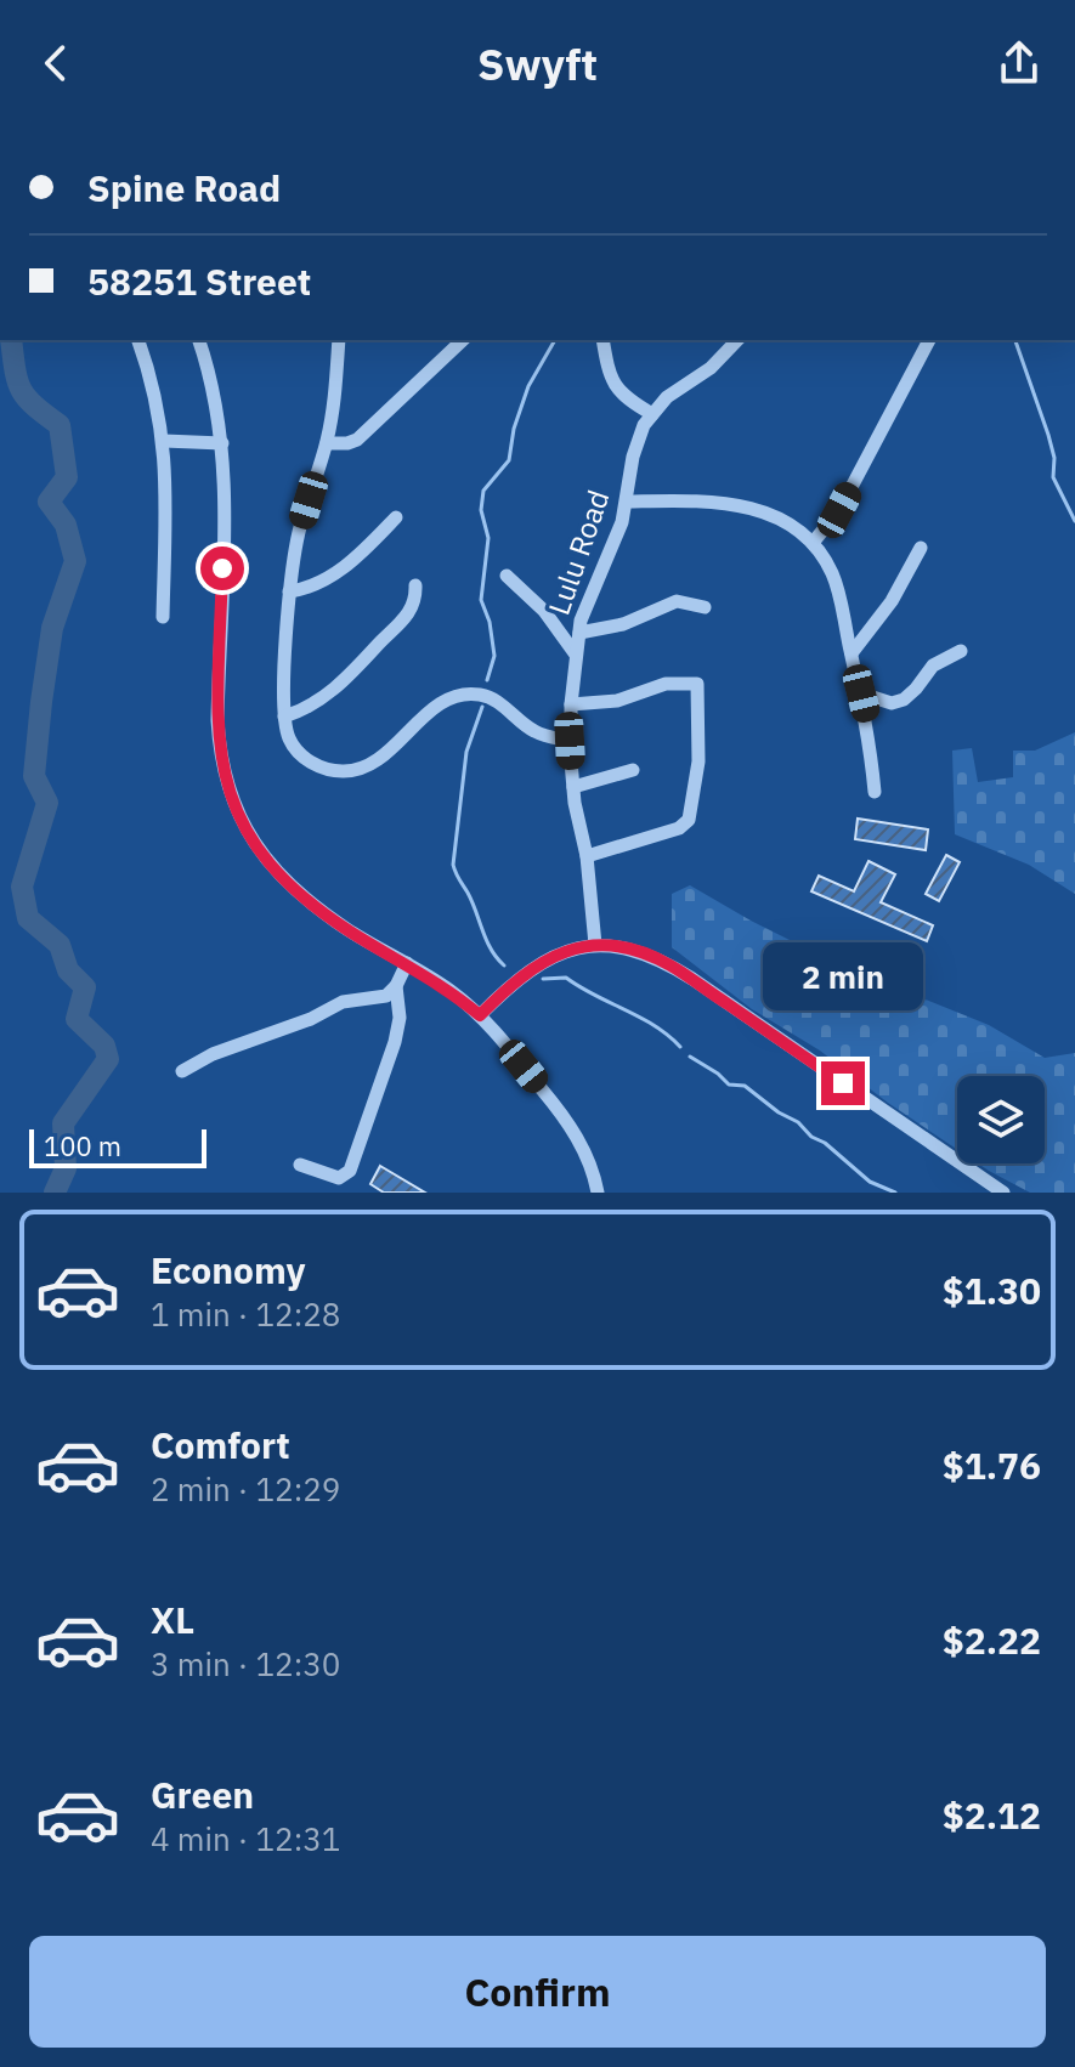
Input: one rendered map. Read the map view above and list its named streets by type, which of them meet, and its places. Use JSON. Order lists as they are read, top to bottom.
{
  "streets": {
    "street": ["Lulu Road"]
  },
  "scale_bar": "100 m",
  "page": {
    "header": "Swyft",
    "banner": ["Spine Road", "58251 Street"],
    "bubble": "2 min",
    "scale": "100 m",
    "list": [
      {
        "name": "Economy",
        "note": "1 min · 12:28",
        "value": "$1.30"
      },
      {
        "name": "Comfort",
        "note": "2 min · 12:29",
        "value": "$1.76"
      },
      {
        "name": "XL",
        "note": "3 min · 12:30",
        "value": "$2.22"
      },
      {
        "name": "Green",
        "note": "4 min · 12:31",
        "value": "$2.12"
      }
    ],
    "buttons": "Confirm"
  }
}
